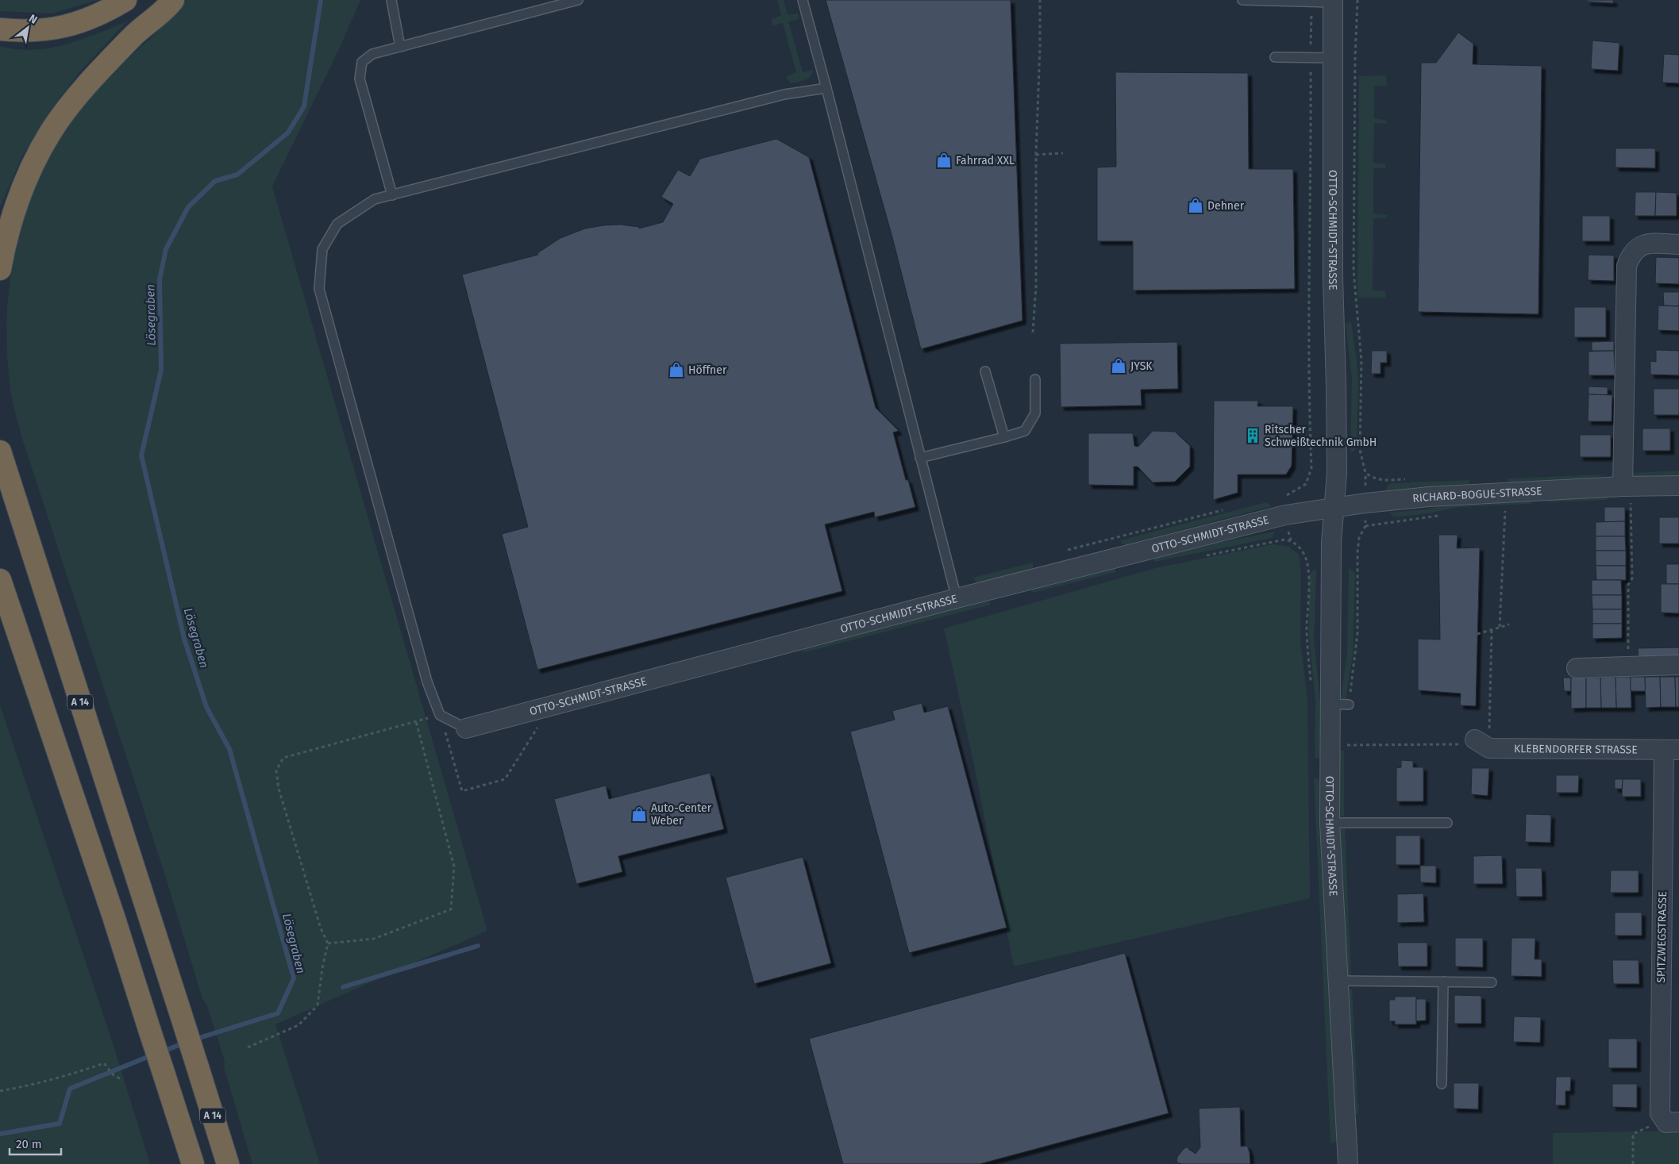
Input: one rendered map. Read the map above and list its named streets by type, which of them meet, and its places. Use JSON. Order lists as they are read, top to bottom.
{
  "streets": {
    "highway": ["A 14"],
    "street": [
      "OTTO-SCHMIDT-STRASSE",
      "RICHARD-BOGUE-STRASSE",
      "KLEBENDORFER STRASSE",
      "SPITZWEGSTRASSE"
    ]
  },
  "crossings": [
    ["OTTO-SCHMIDT-STRASSE", "RICHARD-BOGUE-STRASSE"],
    ["KLEBENDORFER STRASSE", "SPITZWEGSTRASSE"]
  ],
  "water": ["Lösegraben"],
  "places": {
    "shop": [
      "Fahrrad XXL",
      "Dehner",
      "JYSK",
      "Höffner",
      "Auto-Center Weber"
    ],
    "building": ["Ritscher Schweißtechnik GmbH"]
  },
  "scale_bar": "20 m",
  "north": "top right"
}
